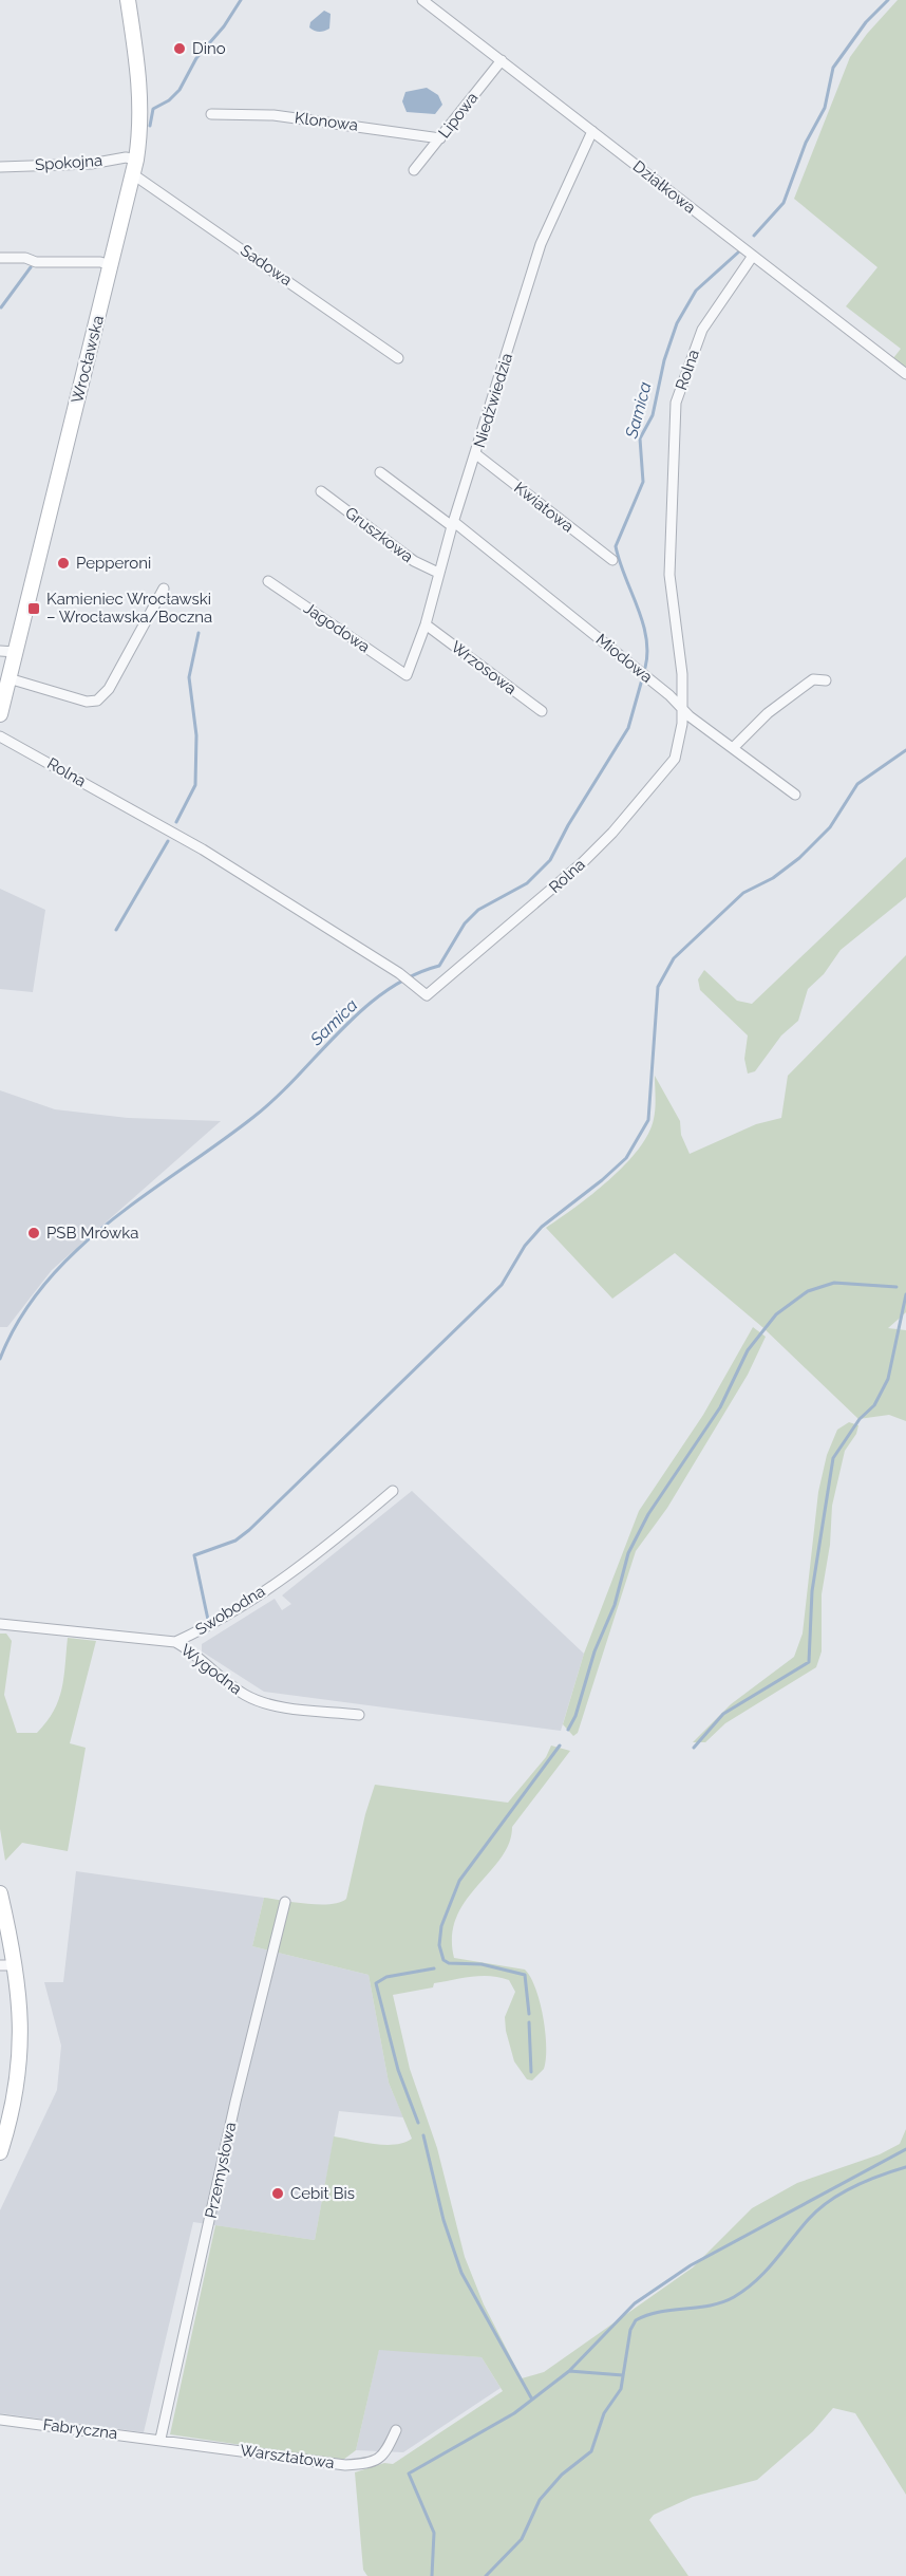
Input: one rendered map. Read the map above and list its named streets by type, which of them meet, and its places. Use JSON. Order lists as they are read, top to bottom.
{
  "streets": {
    "main road": ["Wrocławska"],
    "street": [
      "Lipowa",
      "Klonowa",
      "Spokojna",
      "Działkowa",
      "Sadowa",
      "Rolna",
      "Niedźwiedzia",
      "Kwiatowa",
      "Gruszkowa",
      "Jagodowa",
      "Miodowa",
      "Wrzosowa",
      "Swobodna",
      "Wygodna",
      "Przemysłowa",
      "Fabryczna",
      "Warsztatowa"
    ]
  },
  "crossings": [
    ["Lipowa", "Klonowa"],
    ["Lipowa", "Działkowa"],
    ["Spokojna", "Wrocławska"],
    ["Działkowa", "Rolna"],
    ["Działkowa", "Niedźwiedzia"],
    ["Sadowa", "Wrocławska"],
    ["Rolna", "Miodowa"],
    ["Niedźwiedzia", "Kwiatowa"],
    ["Niedźwiedzia", "Gruszkowa"],
    ["Niedźwiedzia", "Jagodowa"],
    ["Niedźwiedzia", "Miodowa"],
    ["Niedźwiedzia", "Wrzosowa"],
    ["Swobodna", "Wygodna"],
    ["Przemysłowa", "Fabryczna"],
    ["Przemysłowa", "Warsztatowa"],
    ["Fabryczna", "Warsztatowa"]
  ],
  "water": ["Samica"],
  "places": {
    "other": [
      "Dino",
      "Pepperoni",
      "PSB Mrówka",
      "Cebit Bis"
    ],
    "transit": ["Kamieniec Wrocławski – Wrocławska/Boczna"]
  }
}
